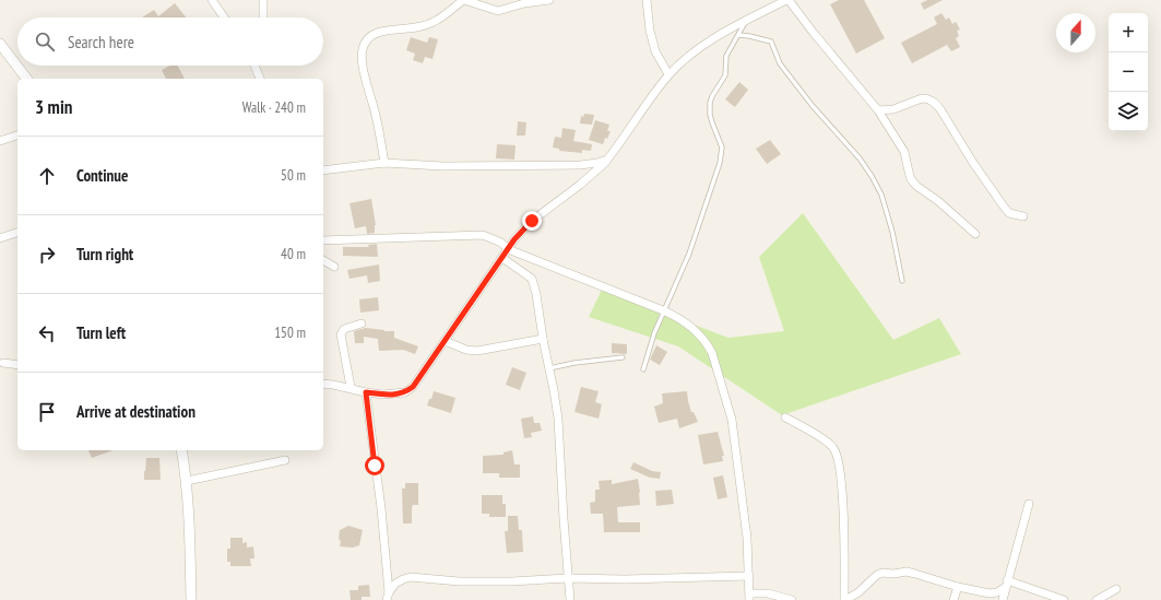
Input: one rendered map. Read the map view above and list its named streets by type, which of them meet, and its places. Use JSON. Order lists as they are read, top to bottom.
{
  "north": "top",
  "page": {
    "map_buttons": ["+", "−"],
    "search": "Search here",
    "heading": ["3 min", "Walk · 240 m"],
    "list": [
      ["Continue", "50 m"],
      ["Turn right", "40 m"],
      ["Turn left", "150 m"],
      "Arrive at destination"
    ]
  }
}
